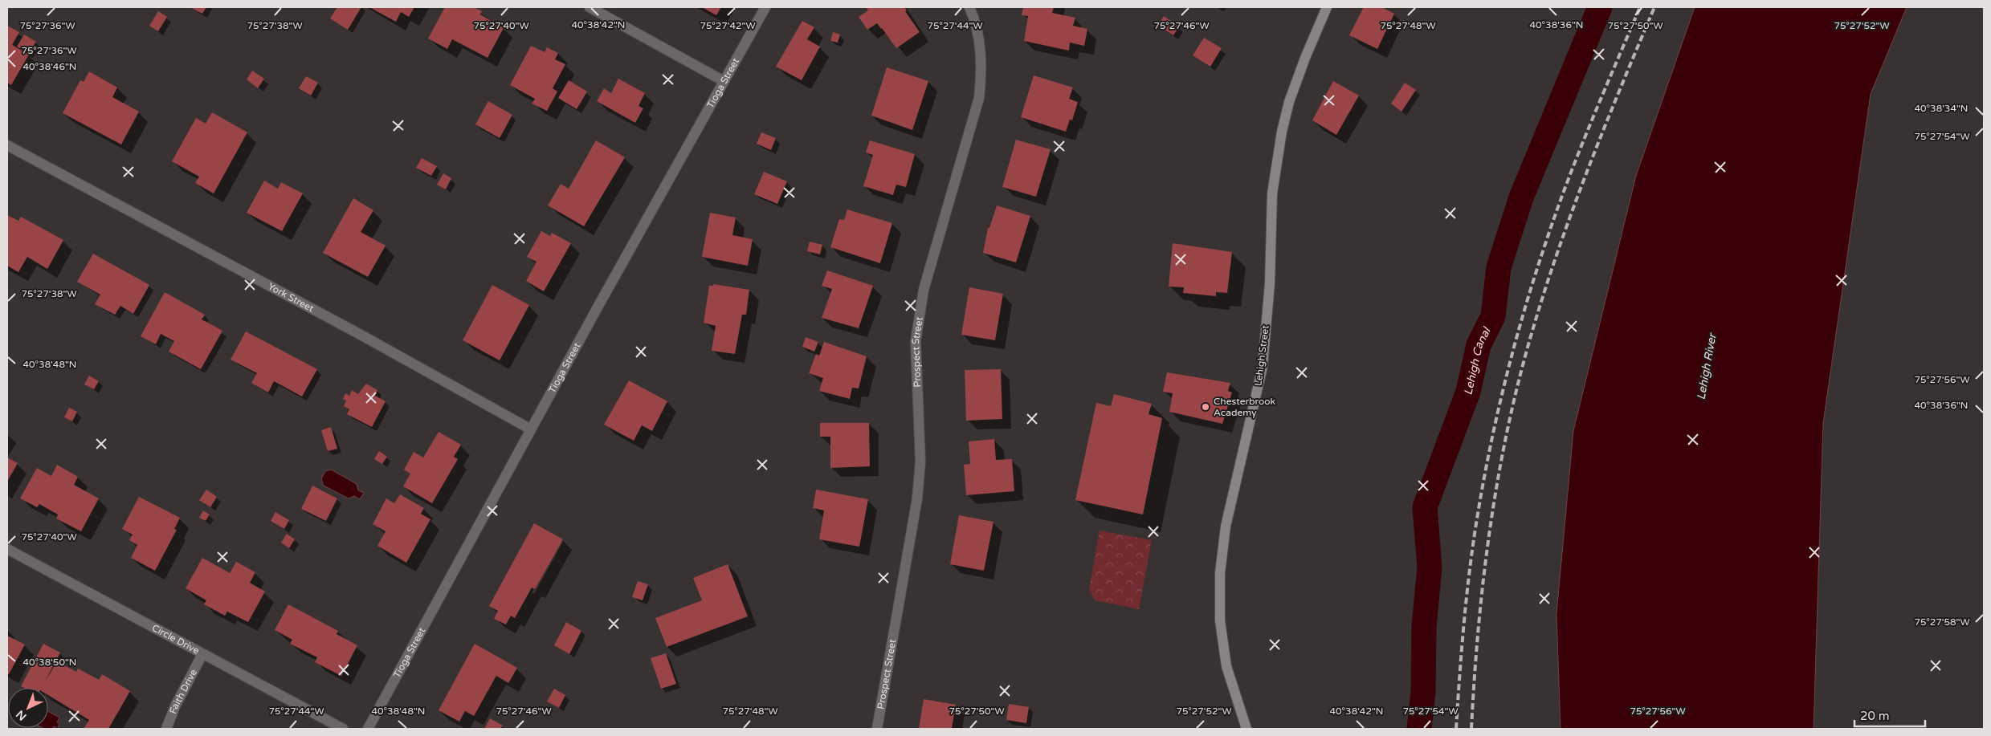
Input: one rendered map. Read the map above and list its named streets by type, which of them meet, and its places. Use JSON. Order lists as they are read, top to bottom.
{
  "streets": {
    "street": [
      "Tioga Street",
      "York Street",
      "Prospect Street",
      "Lehigh Street",
      "Circle Drive",
      "Faith Drive"
    ]
  },
  "crossings": [
    ["Tioga Street", "York Street"],
    ["Circle Drive", "Faith Drive"]
  ],
  "water": ["Lehigh Canal", "Lehigh River"],
  "places": ["Chesterbrook Academy"],
  "scale_bar": "20 m",
  "north": "bottom left",
  "coordinates": [
    "40°38'42\"N",
    "40°38'36\"N",
    "75°27'52\"W",
    "75°27'36\"W",
    "75°27'38\"W",
    "75°27'40\"W",
    "75°27'42\"W",
    "75°27'44\"W",
    "75°27'46\"W",
    "75°27'48\"W",
    "75°27'50\"W",
    "40°38'46\"N",
    "40°38'34\"N",
    "75°27'54\"W",
    "40°38'48\"N",
    "75°27'56\"W",
    "75°27'58\"W",
    "40°38'50\"N"
  ]
}
